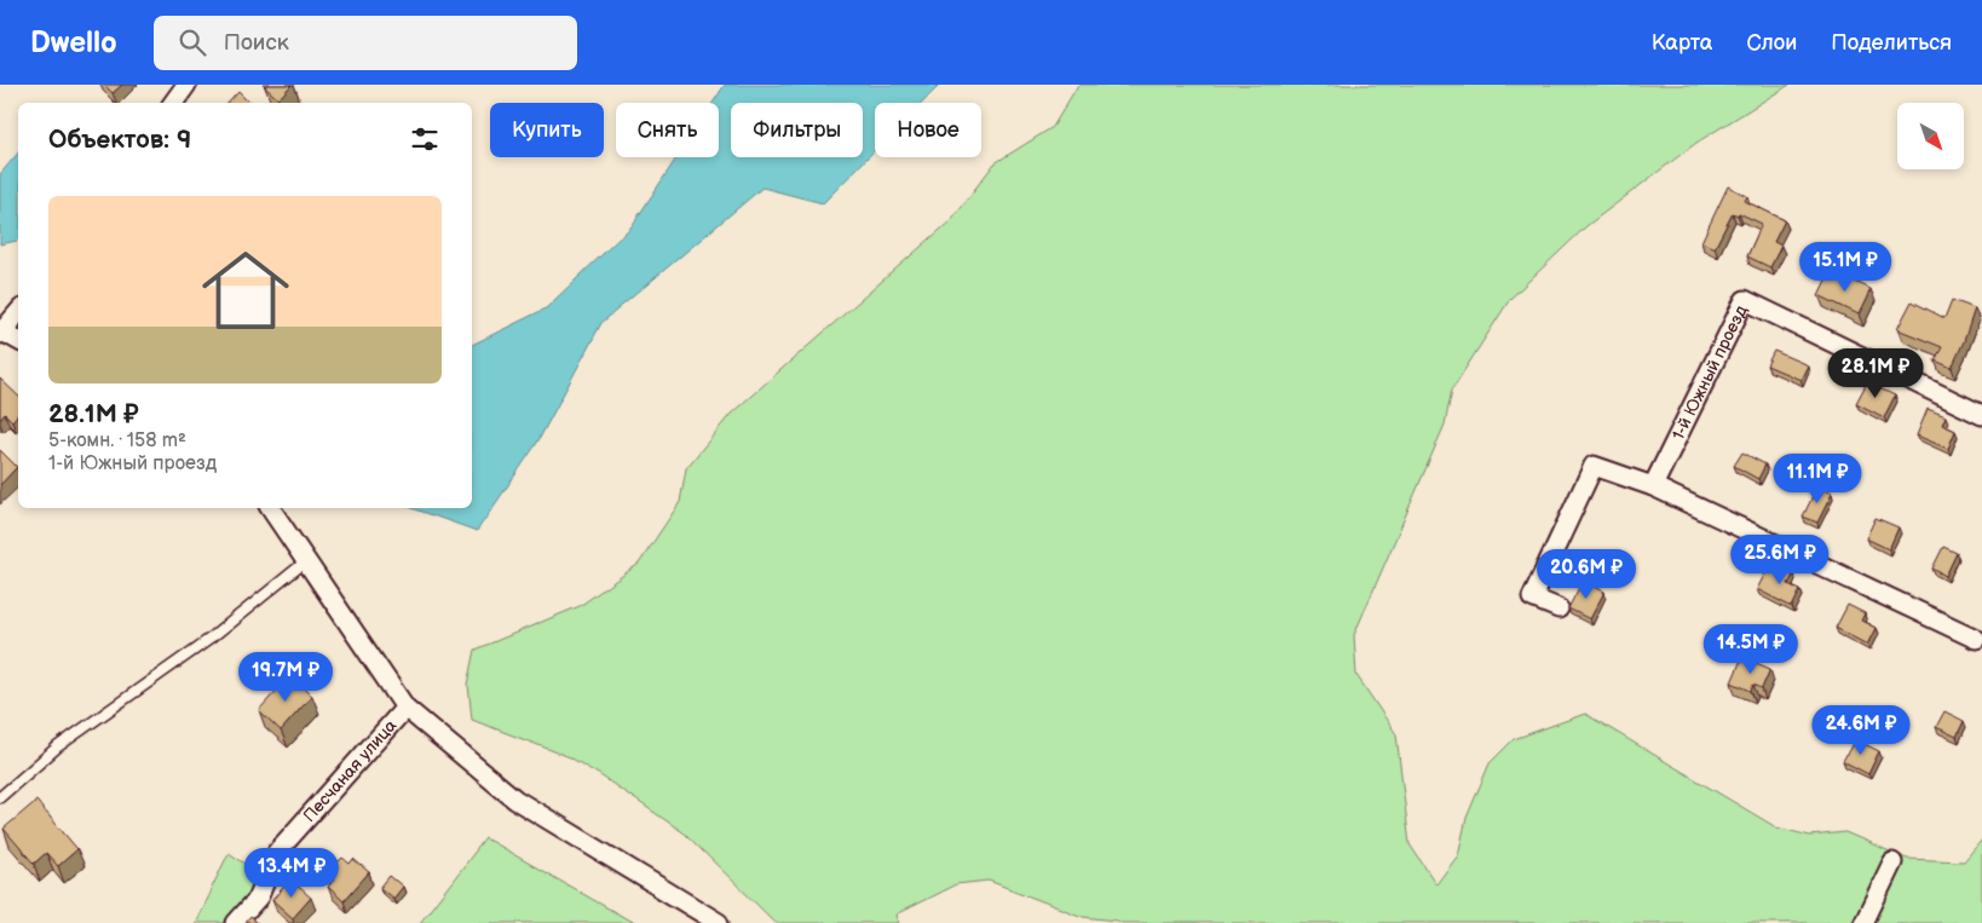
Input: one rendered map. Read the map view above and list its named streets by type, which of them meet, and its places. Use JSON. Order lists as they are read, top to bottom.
{
  "streets": {
    "street": ["1-й Южный проезд", "Песчаная улица"]
  },
  "north": "bottom right",
  "page": {
    "header": "Dwello",
    "search": "Поиск",
    "nav": ["Карта", "Слои", "Поделиться"],
    "chip": [
      "Купить",
      "Снять",
      "Фильтры",
      "Новое"
    ],
    "heading": "Объектов: 9",
    "list": [
      {
        "name": "28.1M ₽",
        "note": "5-комн. · 158 m² · 1-й Южный проезд"
      }
    ],
    "price": [
      "15.1M ₽",
      "28.1M ₽",
      "11.1M ₽",
      "25.6M ₽",
      "20.6M ₽",
      "14.5M ₽",
      "19.7M ₽",
      "24.6M ₽",
      "13.4M ₽"
    ]
  }
}
